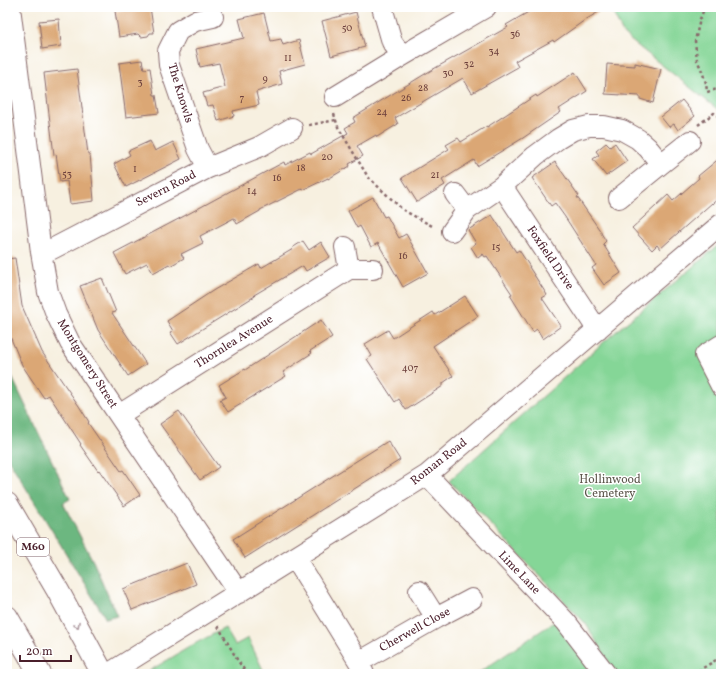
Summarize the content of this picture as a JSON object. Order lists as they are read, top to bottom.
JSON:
{
  "streets": {
    "highway": ["M60"],
    "street": [
      "The Knowls",
      "Severn Road",
      "Foxfield Drive",
      "Thornlea Avenue",
      "Montgomery Street",
      "Roman Road",
      "Lime Lane",
      "Cherwell Close"
    ]
  },
  "crossings": [
    ["The Knowls", "Severn Road"],
    ["Severn Road", "Montgomery Street"],
    ["Foxfield Drive", "Roman Road"],
    ["Thornlea Avenue", "Montgomery Street"],
    ["Montgomery Street", "Roman Road"],
    ["Roman Road", "Lime Lane"],
    ["Roman Road", "Cherwell Close"]
  ],
  "parks": ["Hollinwood Cemetery"],
  "house_numbers": [
    "50",
    "36",
    "34",
    "11",
    "32",
    "30",
    "9",
    "3",
    "28",
    "7",
    "26",
    "24",
    "20",
    "18",
    "1",
    "53",
    "21",
    "16",
    "14",
    "15",
    "16",
    "407"
  ],
  "scale_bar": "20 m"
}
